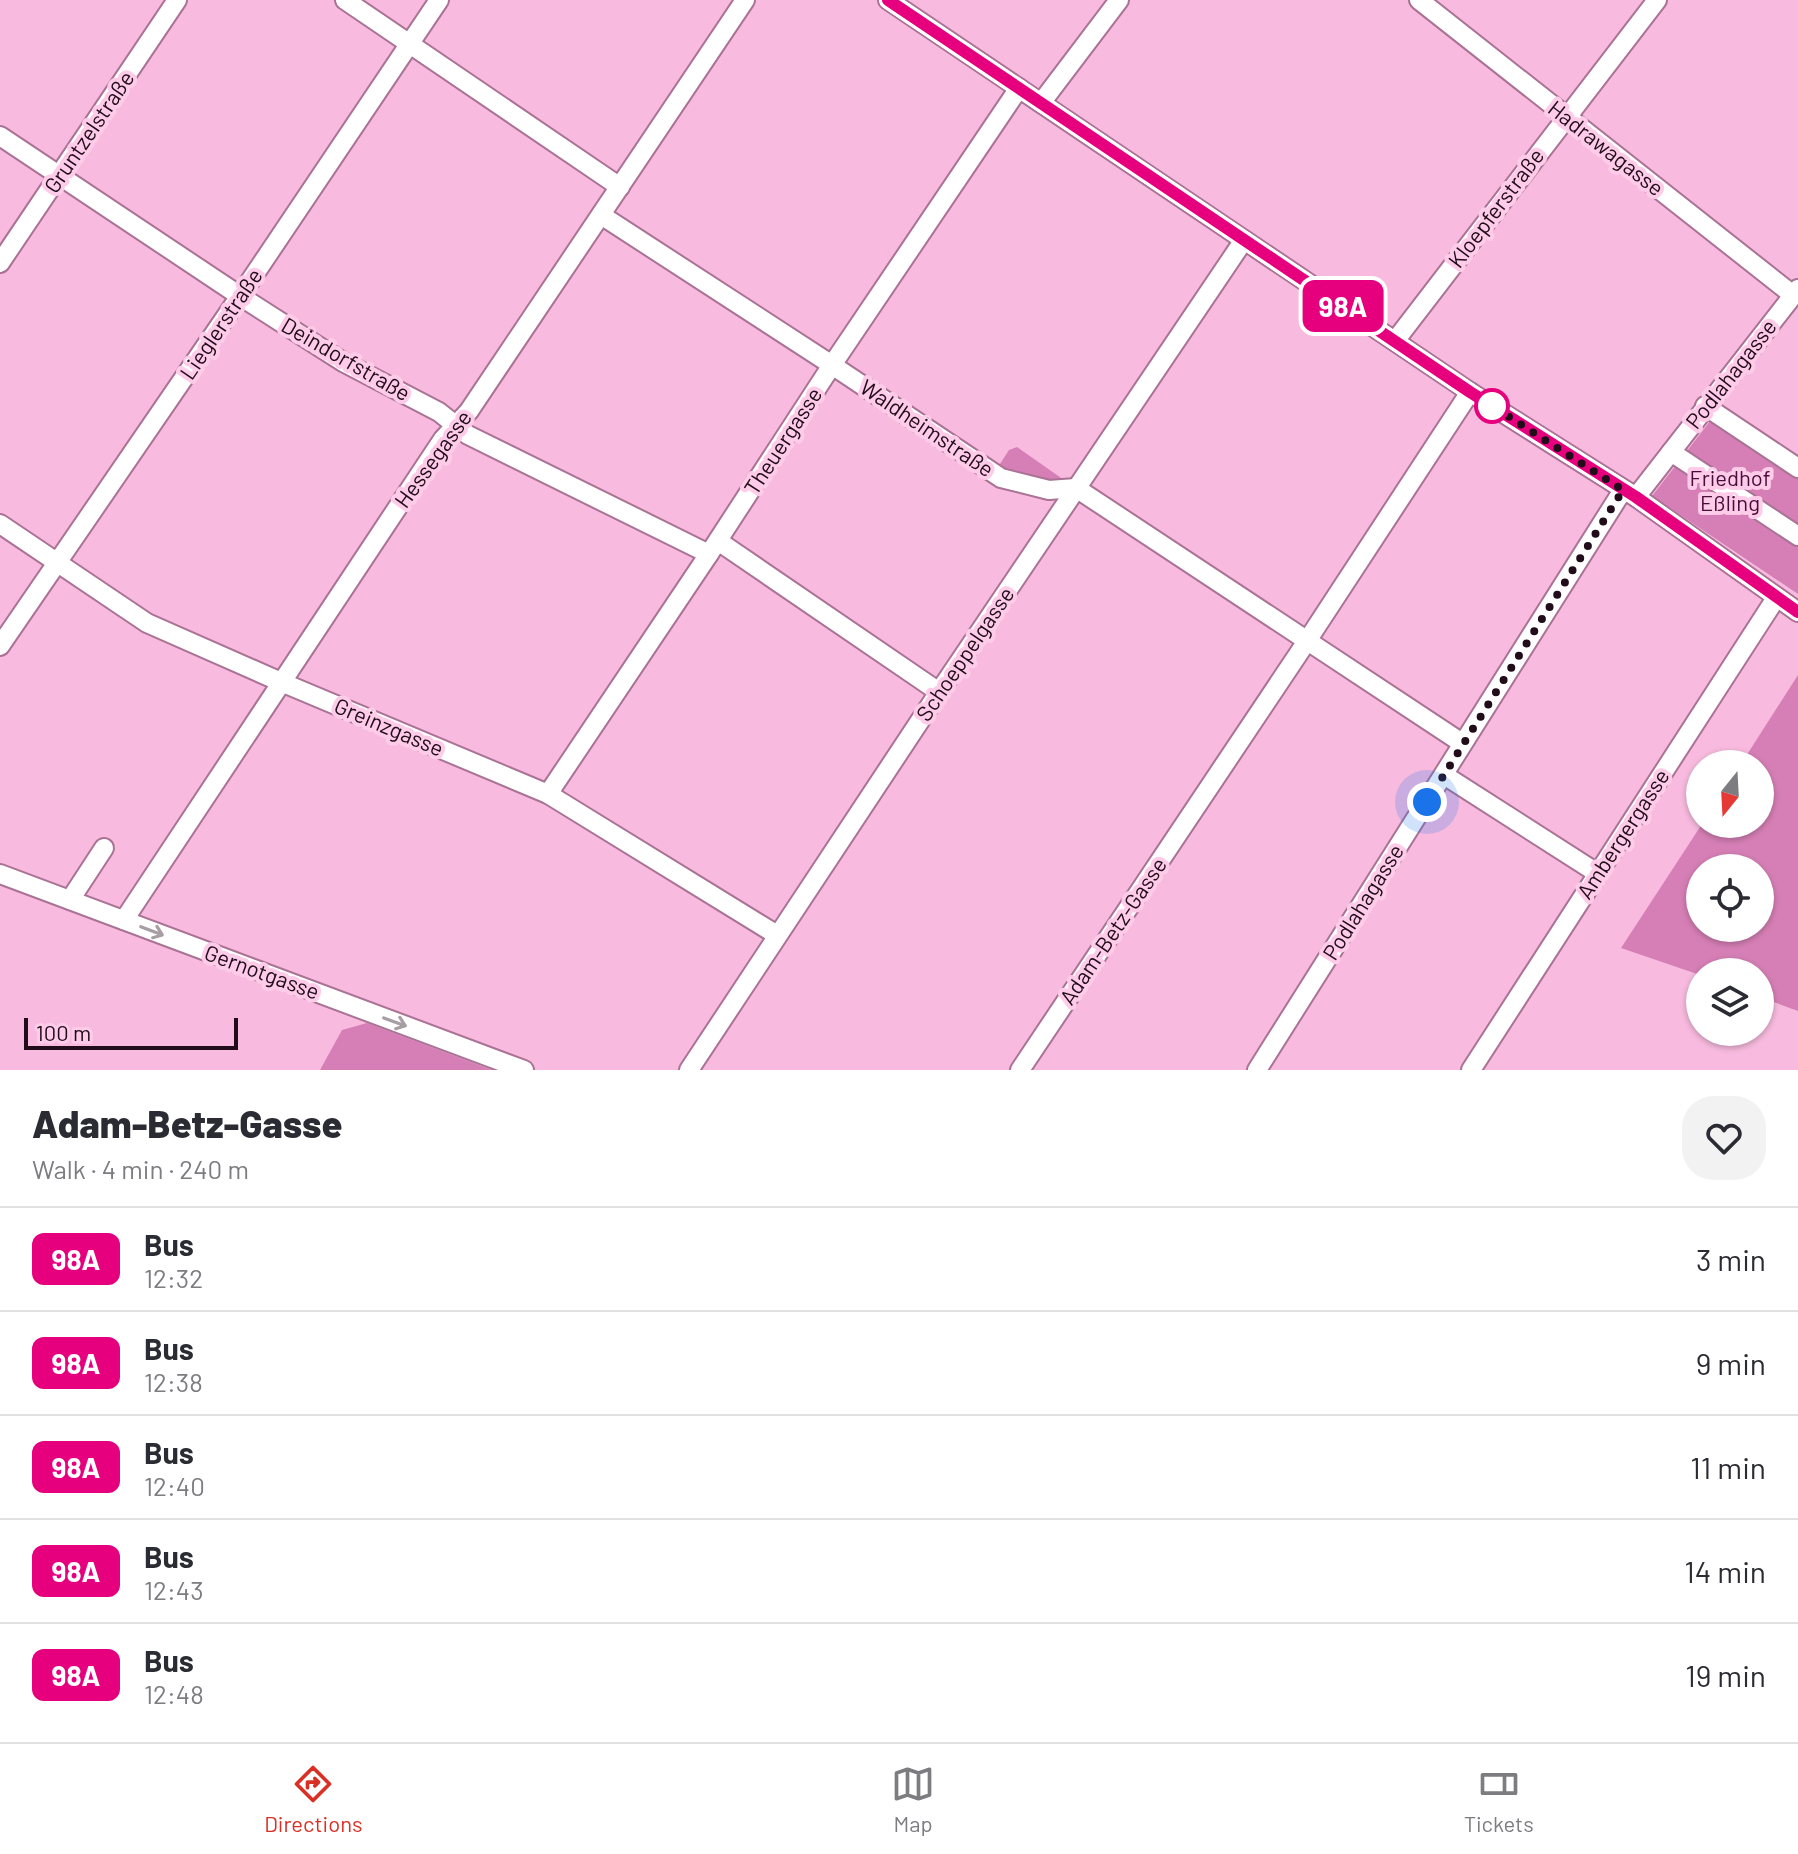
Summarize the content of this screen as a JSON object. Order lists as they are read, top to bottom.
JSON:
{
  "streets": {
    "street": [
      "Gruntzelstraße",
      "Hadrawagasse",
      "Kloepferstraße",
      "Lieglerstraße",
      "Deindorfstraße",
      "Podlahagasse",
      "Waldheimstraße",
      "Theuergasse",
      "Hessegasse",
      "Schoeppelgasse",
      "Greinzgasse",
      "Ambergergasse",
      "Adam-Betz-Gasse",
      "Gernotgasse"
    ]
  },
  "crossings": [
    ["Gruntzelstraße", "Deindorfstraße"],
    ["Hadrawagasse", "Kloepferstraße"],
    ["Hadrawagasse", "Podlahagasse"],
    ["Lieglerstraße", "Deindorfstraße"],
    ["Lieglerstraße", "Greinzgasse"],
    ["Deindorfstraße", "Theuergasse"],
    ["Deindorfstraße", "Hessegasse"],
    ["Deindorfstraße", "Schoeppelgasse"],
    ["Waldheimstraße", "Theuergasse"],
    ["Waldheimstraße", "Hessegasse"],
    ["Waldheimstraße", "Schoeppelgasse"],
    ["Theuergasse", "Greinzgasse"],
    ["Hessegasse", "Greinzgasse"],
    ["Hessegasse", "Gernotgasse"],
    ["Schoeppelgasse", "Greinzgasse"]
  ],
  "one_way": ["Gernotgasse"],
  "parks": ["Friedhof Eßling"],
  "lines": ["bus line 98A"],
  "scale_bar": "100 m",
  "north": "bottom",
  "page": {
    "on_map": "98A",
    "scale": "100 m",
    "heading": ["Adam-Betz-Gasse", "Walk · 4 min · 240 m"],
    "list": [
      {
        "mark": "98A",
        "name": "Bus",
        "note": "12:32",
        "value": "3 min"
      },
      {
        "mark": "98A",
        "name": "Bus",
        "note": "12:38",
        "value": "9 min"
      },
      {
        "mark": "98A",
        "name": "Bus",
        "note": "12:40",
        "value": "11 min"
      },
      {
        "mark": "98A",
        "name": "Bus",
        "note": "12:43",
        "value": "14 min"
      },
      {
        "mark": "98A",
        "name": "Bus",
        "note": "12:48",
        "value": "19 min"
      }
    ],
    "tabs": ["Directions", "Map", "Tickets"]
  }
}
